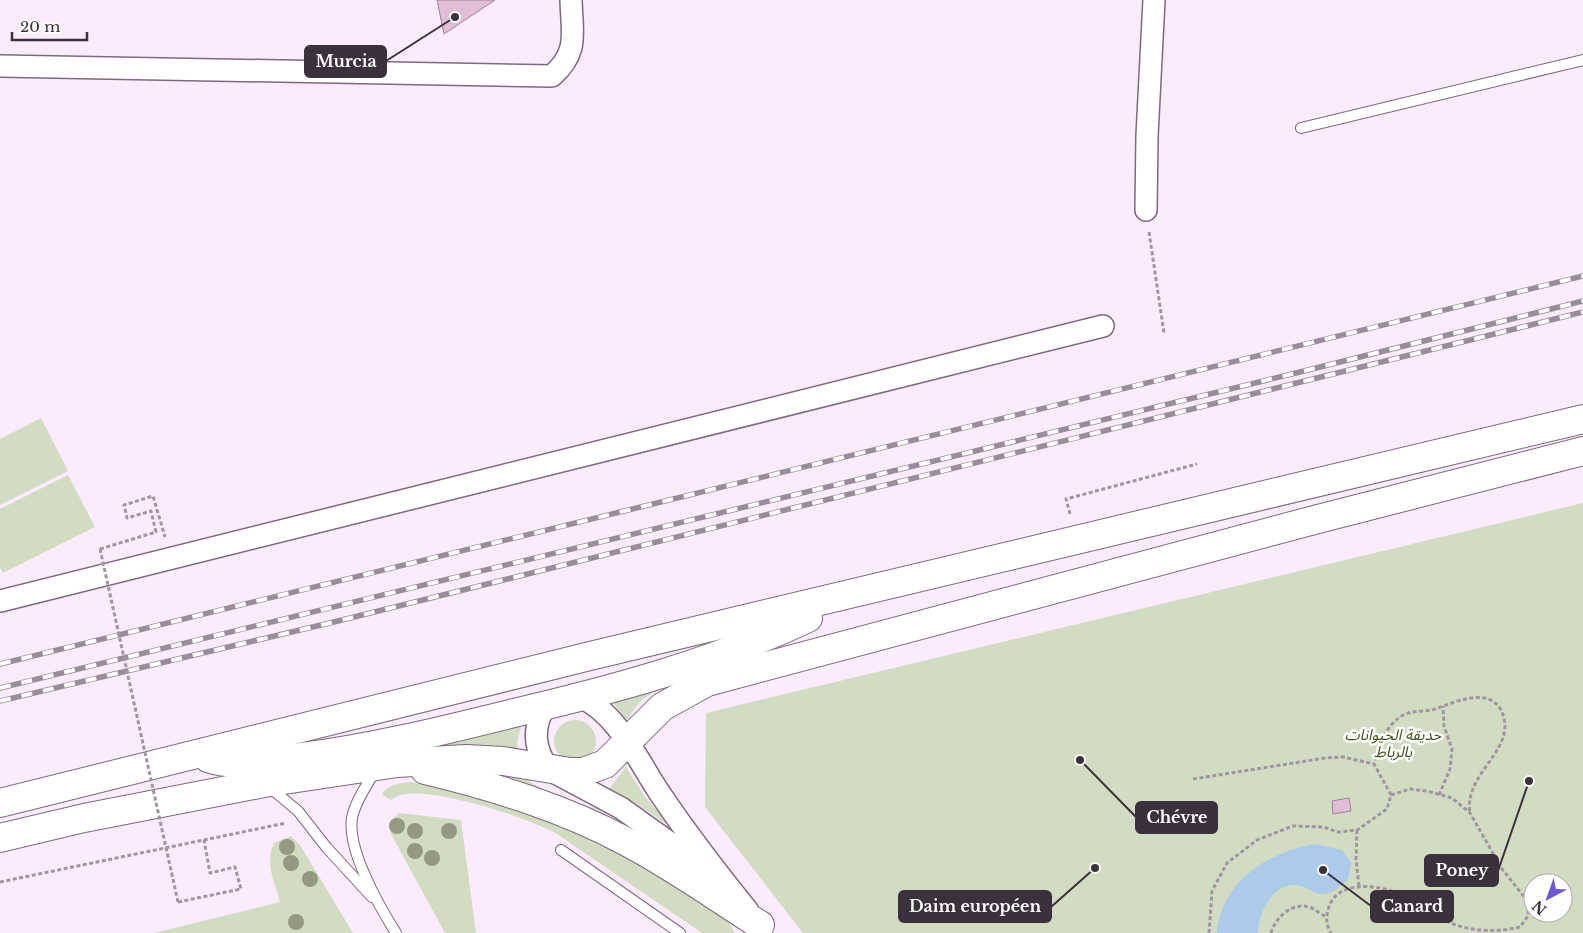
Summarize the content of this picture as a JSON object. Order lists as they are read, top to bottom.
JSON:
{
  "parks": ["حديقة الحيوانات بالرباط"],
  "places": [
    "Murcia",
    "Chévre",
    "Poney",
    "Daim européen",
    "Canard"
  ],
  "scale_bar": "20 m",
  "north": "bottom left"
}
